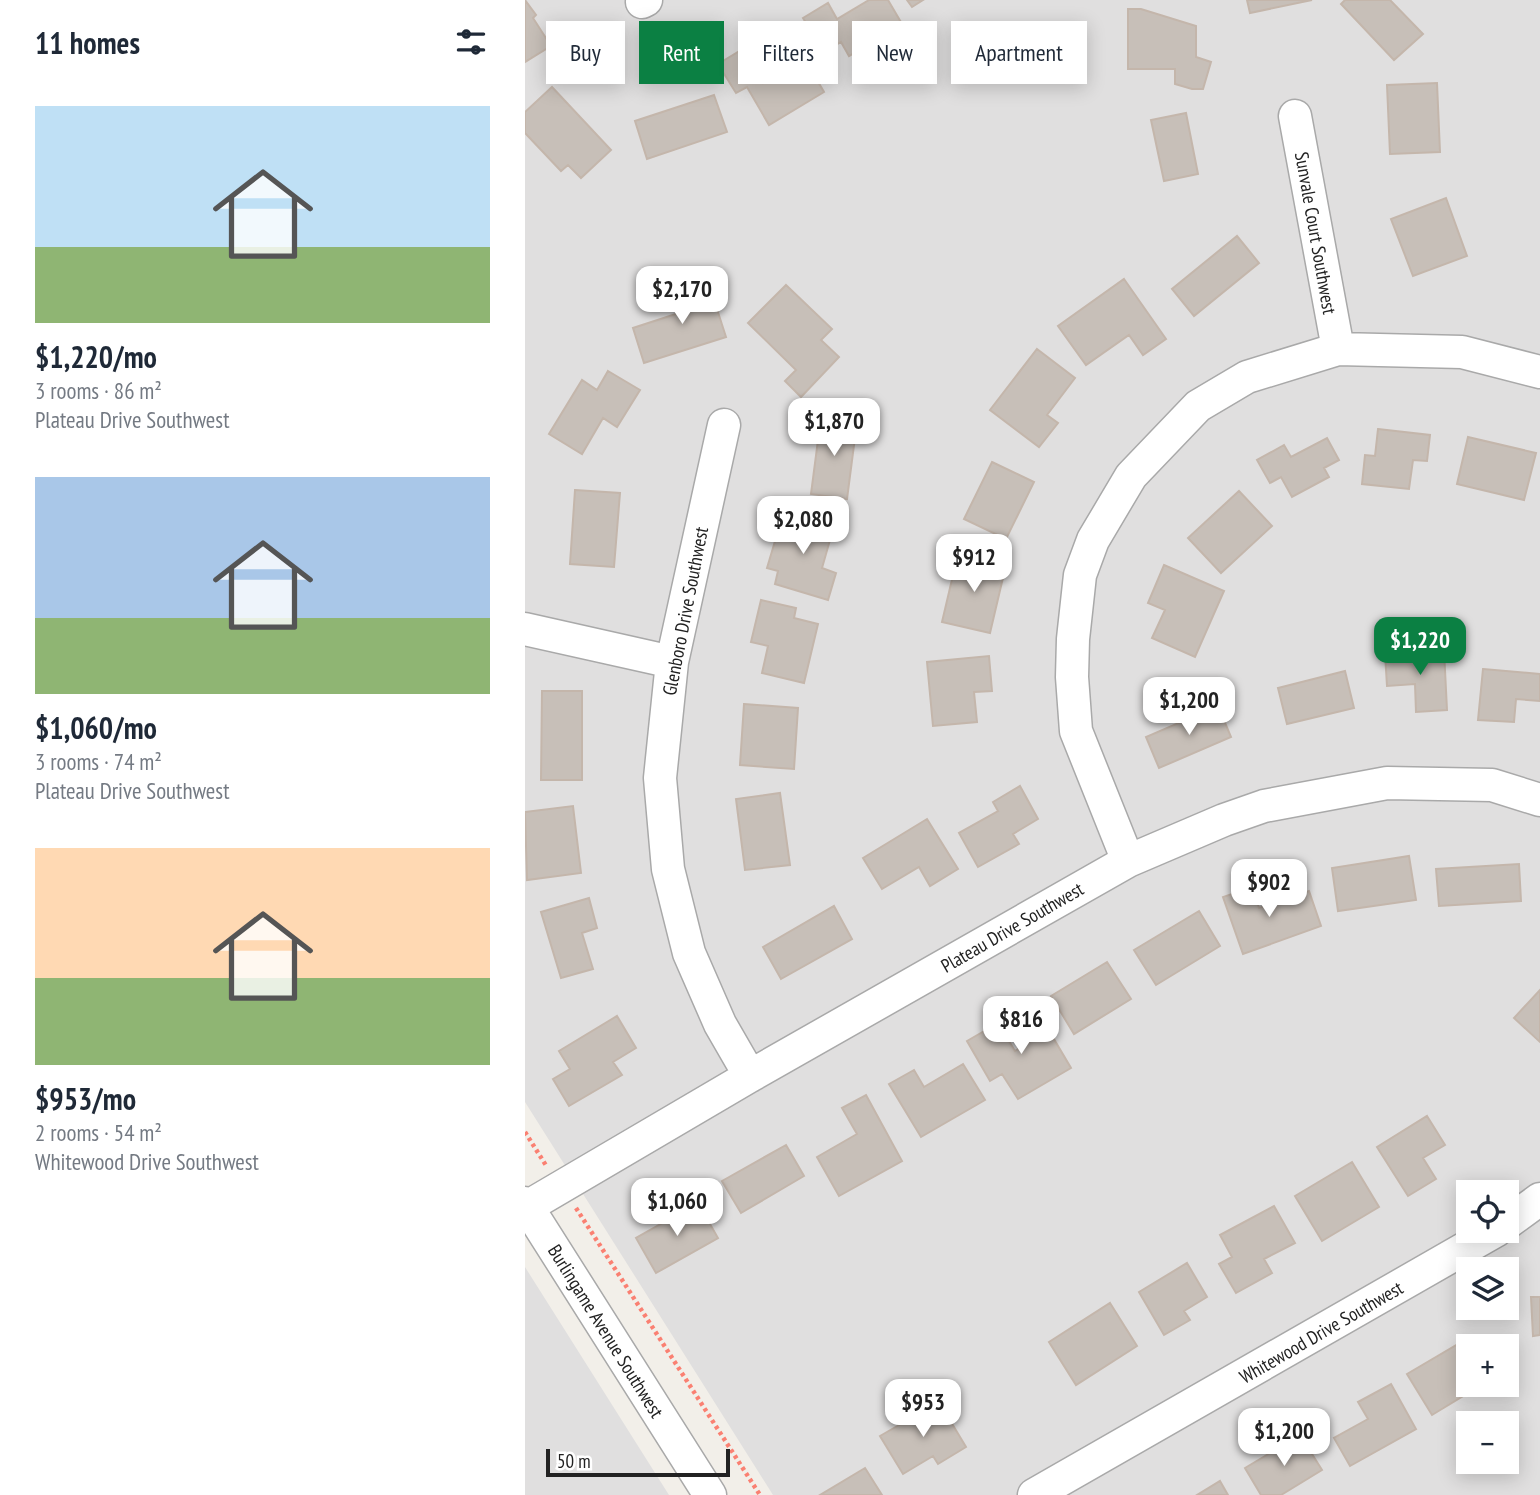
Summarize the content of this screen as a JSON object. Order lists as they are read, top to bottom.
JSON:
{
  "streets": {
    "street": [
      "Sunvale Court Southwest",
      "Glenboro Drive Southwest",
      "Plateau Drive Southwest",
      "Burlingame Avenue Southwest",
      "Whitewood Drive Southwest"
    ]
  },
  "crossings": [
    ["Glenboro Drive Southwest", "Plateau Drive Southwest"],
    ["Plateau Drive Southwest", "Burlingame Avenue Southwest"]
  ],
  "scale_bar": "50 m",
  "page": {
    "heading": "11 homes",
    "chip": [
      "Buy",
      "Rent",
      "Filters",
      "New",
      "Apartment"
    ],
    "list": [
      {
        "name": "$1,220/mo",
        "note": "3 rooms · 86 m² · Plateau Drive Southwest"
      },
      {
        "name": "$1,060/mo",
        "note": "3 rooms · 74 m² · Plateau Drive Southwest"
      },
      {
        "name": "$953/mo",
        "note": "2 rooms · 54 m² · Whitewood Drive Southwest"
      }
    ],
    "price": [
      "$2,170",
      "$1,870",
      "$2,080",
      "$912",
      "$1,220",
      "$1,200",
      "$902",
      "$816",
      "$1,060",
      "$953",
      "$1,200"
    ],
    "map_buttons": ["+", "−"],
    "scale": "50 m"
  }
}
